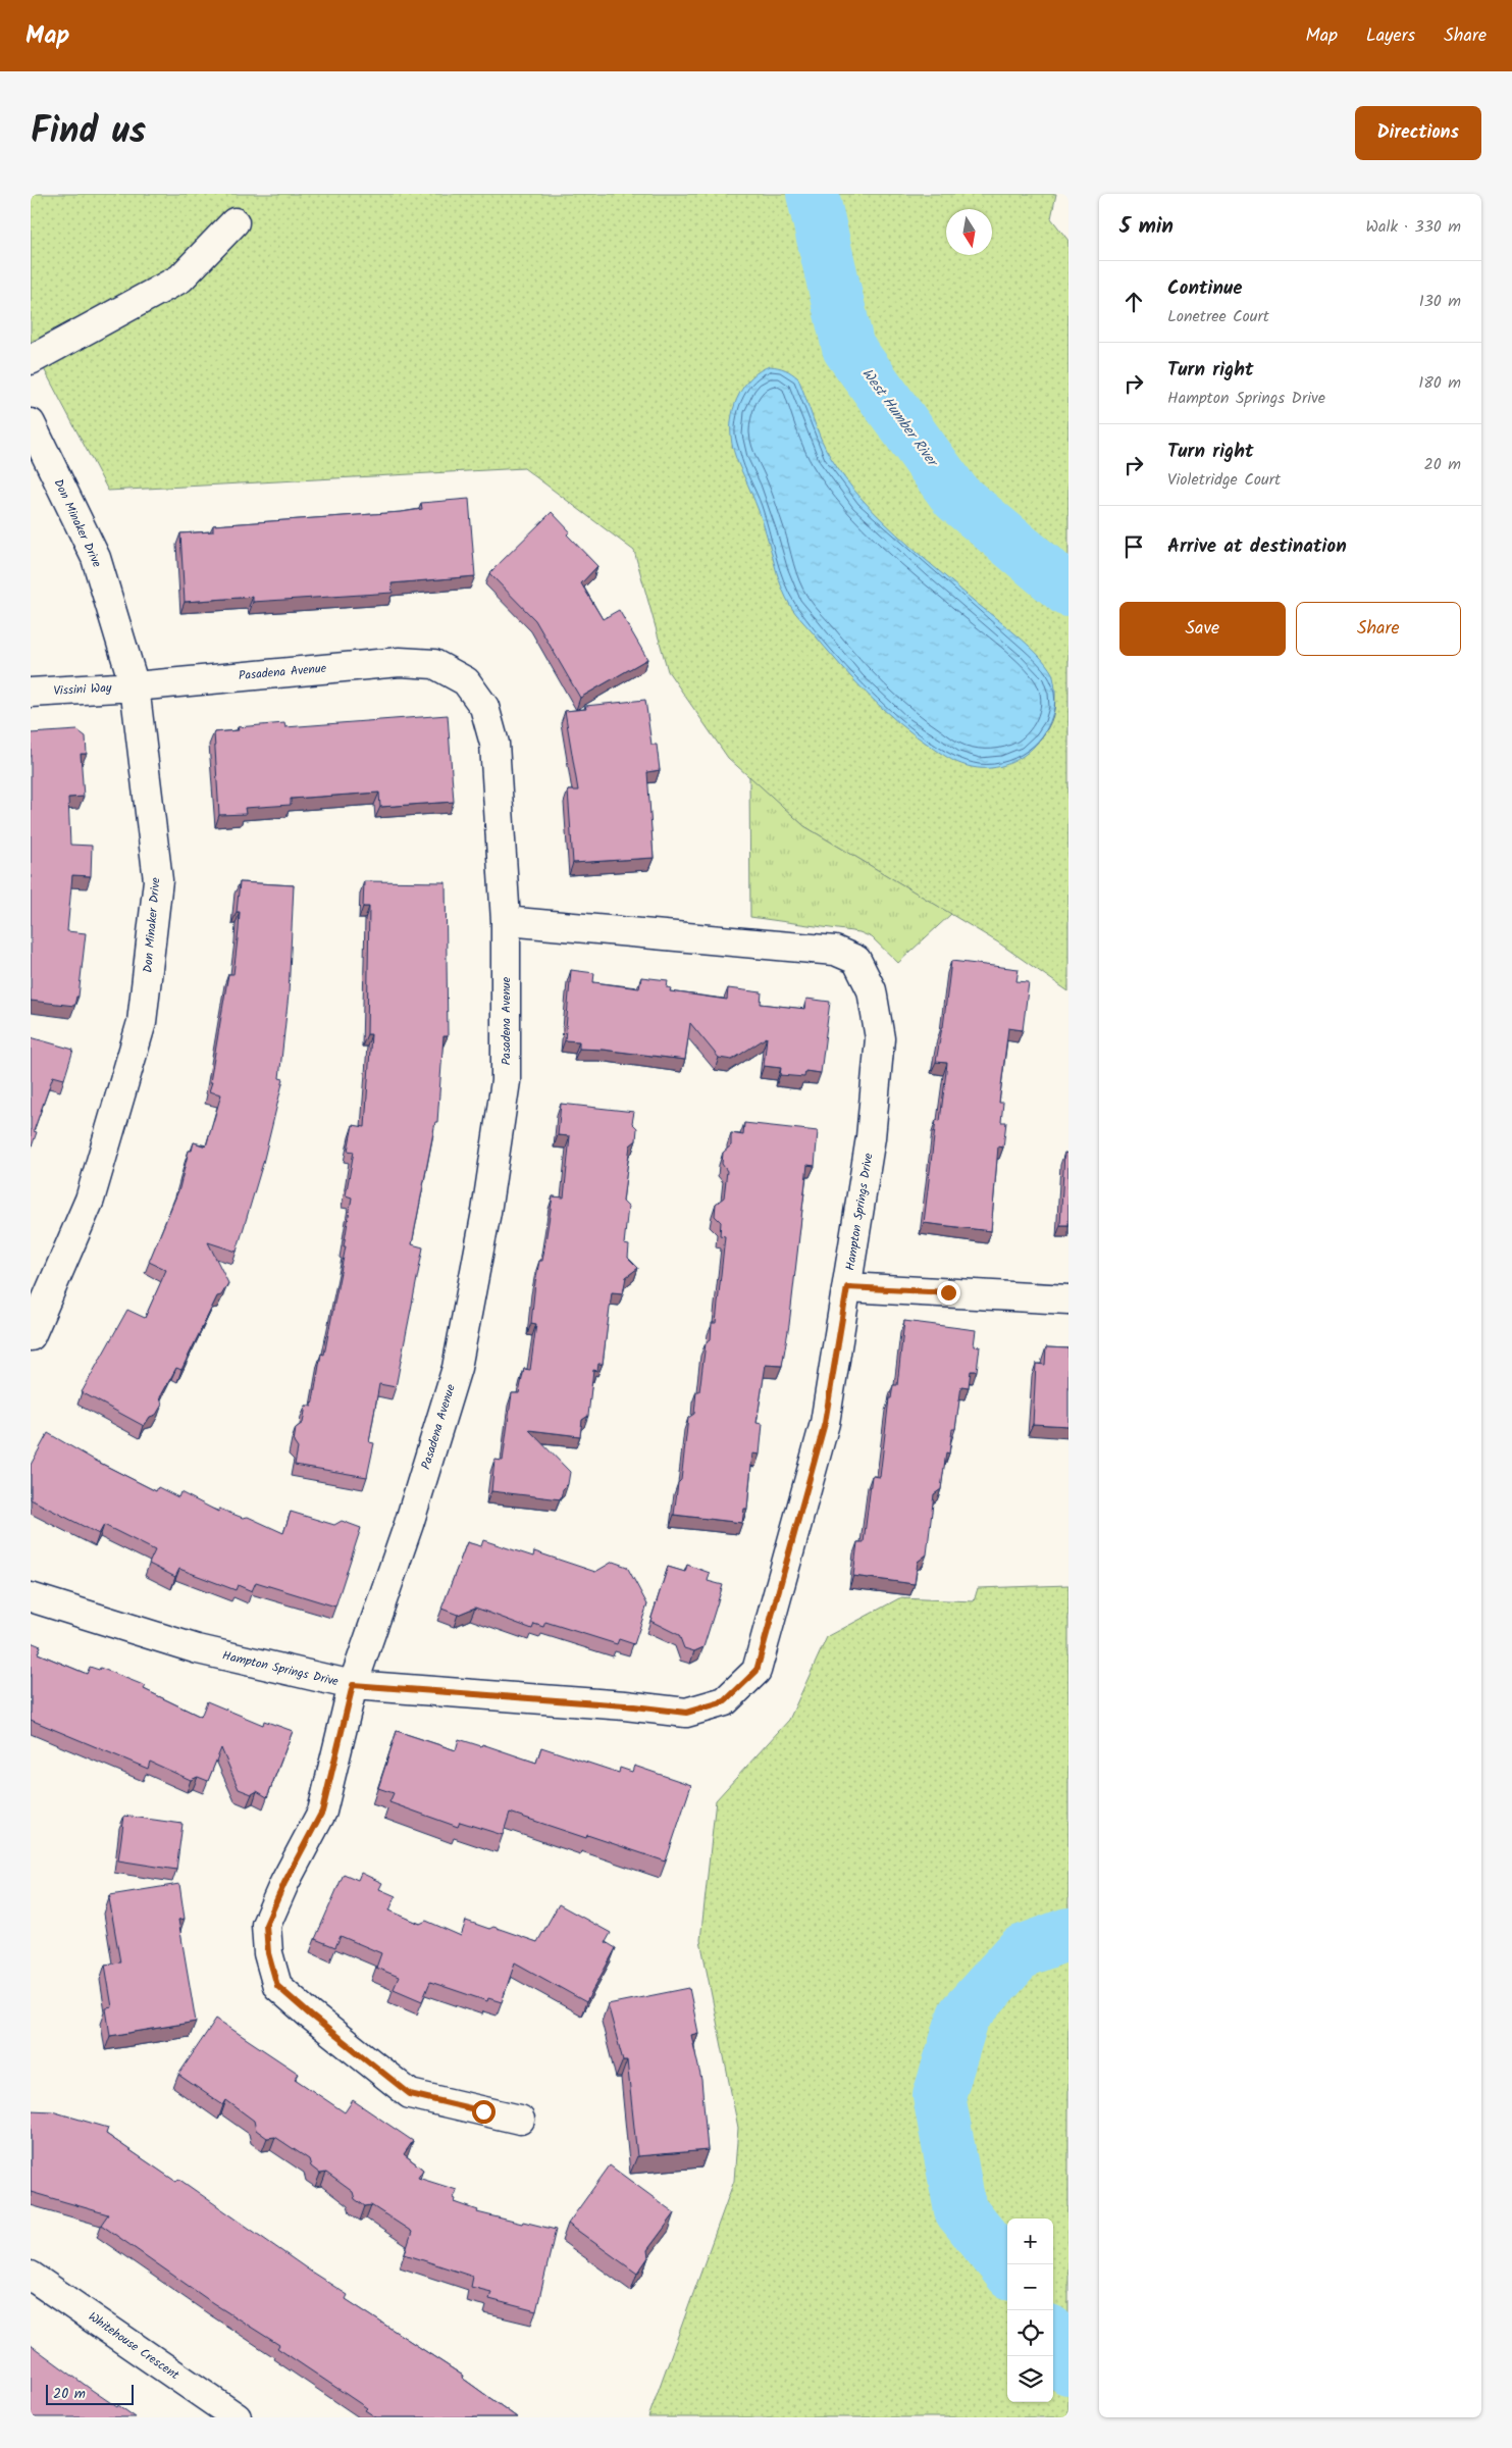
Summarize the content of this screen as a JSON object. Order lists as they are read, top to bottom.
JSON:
{
  "streets": {
    "street": [
      "Don Minaker Drive",
      "Pasadena Avenue",
      "Vissini Way",
      "Hampton Springs Drive",
      "Whitehouse Crescent"
    ]
  },
  "crossings": [
    ["Don Minaker Drive", "Pasadena Avenue"],
    ["Don Minaker Drive", "Vissini Way"],
    ["Pasadena Avenue", "Vissini Way"],
    ["Pasadena Avenue", "Hampton Springs Drive"]
  ],
  "water": ["West Humber River"],
  "scale_bar": "20 m",
  "north": "bottom",
  "page": {
    "header": "Map",
    "nav": ["Map", "Layers", "Share"],
    "title": "Find us",
    "buttons": [
      "Directions",
      ["Save", "Share"]
    ],
    "heading": ["5 min", "Walk · 330 m"],
    "list": [
      ["Continue", "Lonetree Court", "130 m"],
      ["Turn right", "Hampton Springs Drive", "180 m"],
      ["Turn right", "Violetridge Court", "20 m"],
      "Arrive at destination"
    ],
    "map_buttons": ["+", "−"],
    "scale": "20 m"
  }
}
